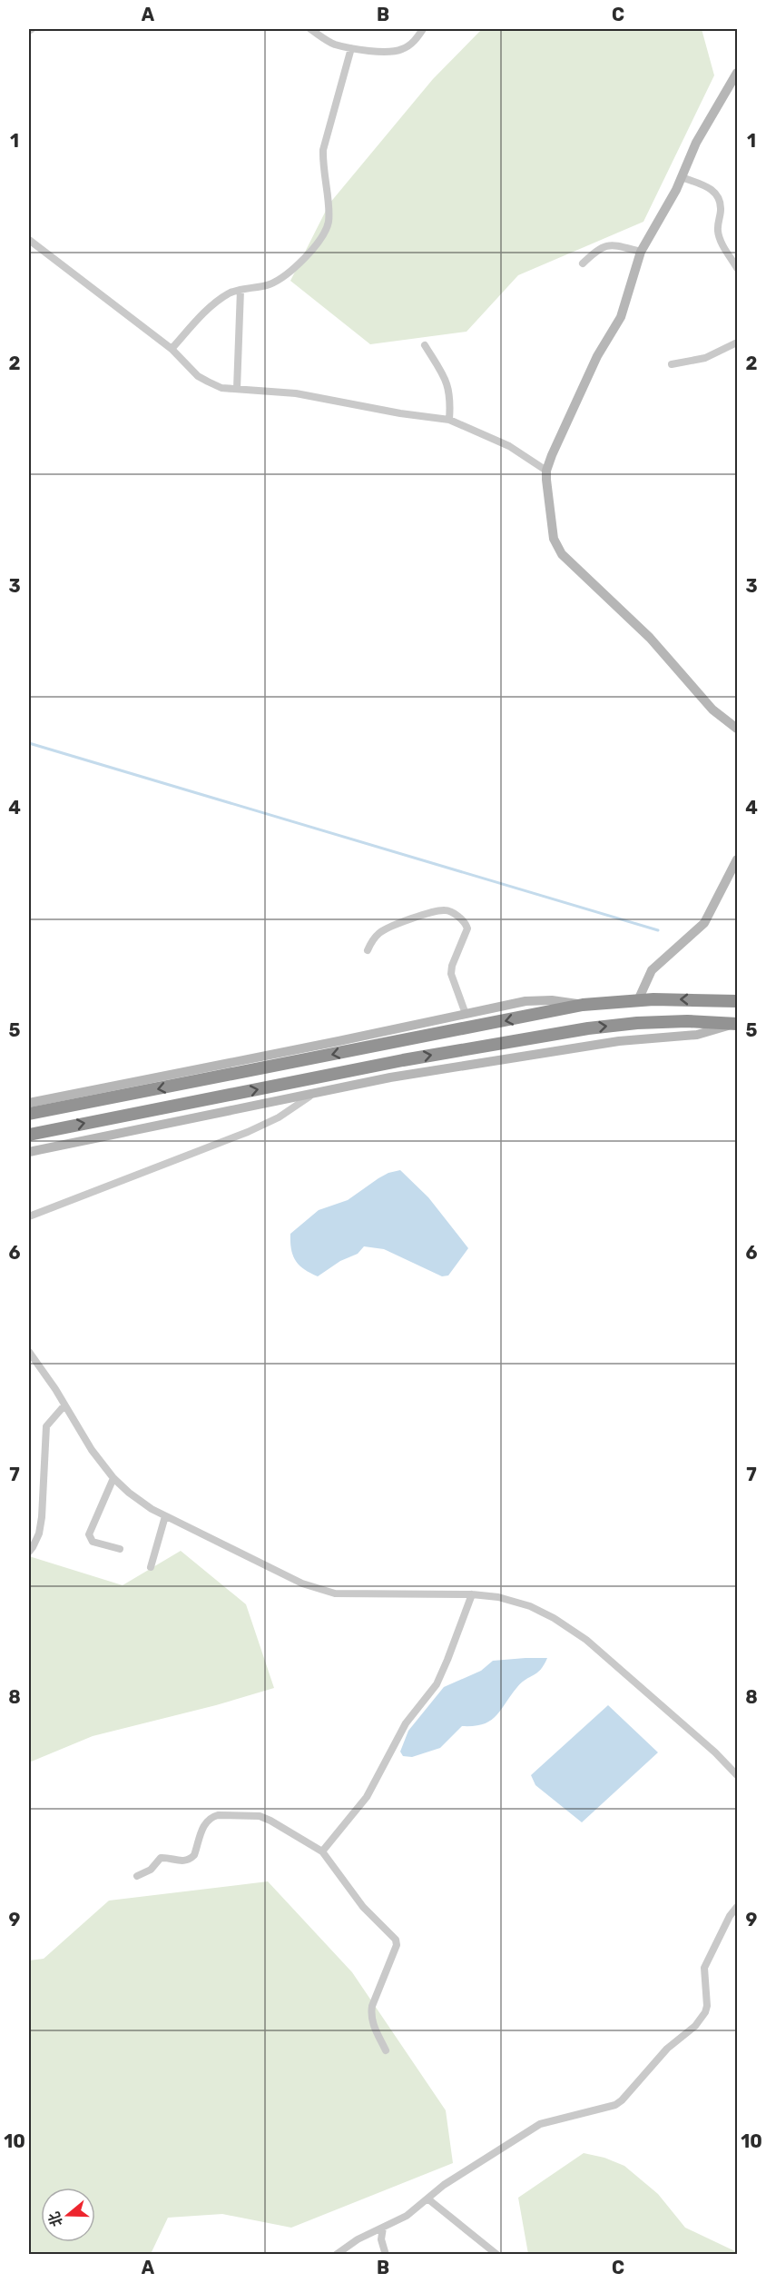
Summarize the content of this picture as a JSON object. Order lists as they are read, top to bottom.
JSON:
{
  "north": "left",
  "grid": {
    "columns": ["A", "B", "C"],
    "rows": [
      "1",
      "2",
      "3",
      "4",
      "5",
      "6",
      "7",
      "8",
      "9",
      "10"
    ]
  }
}
